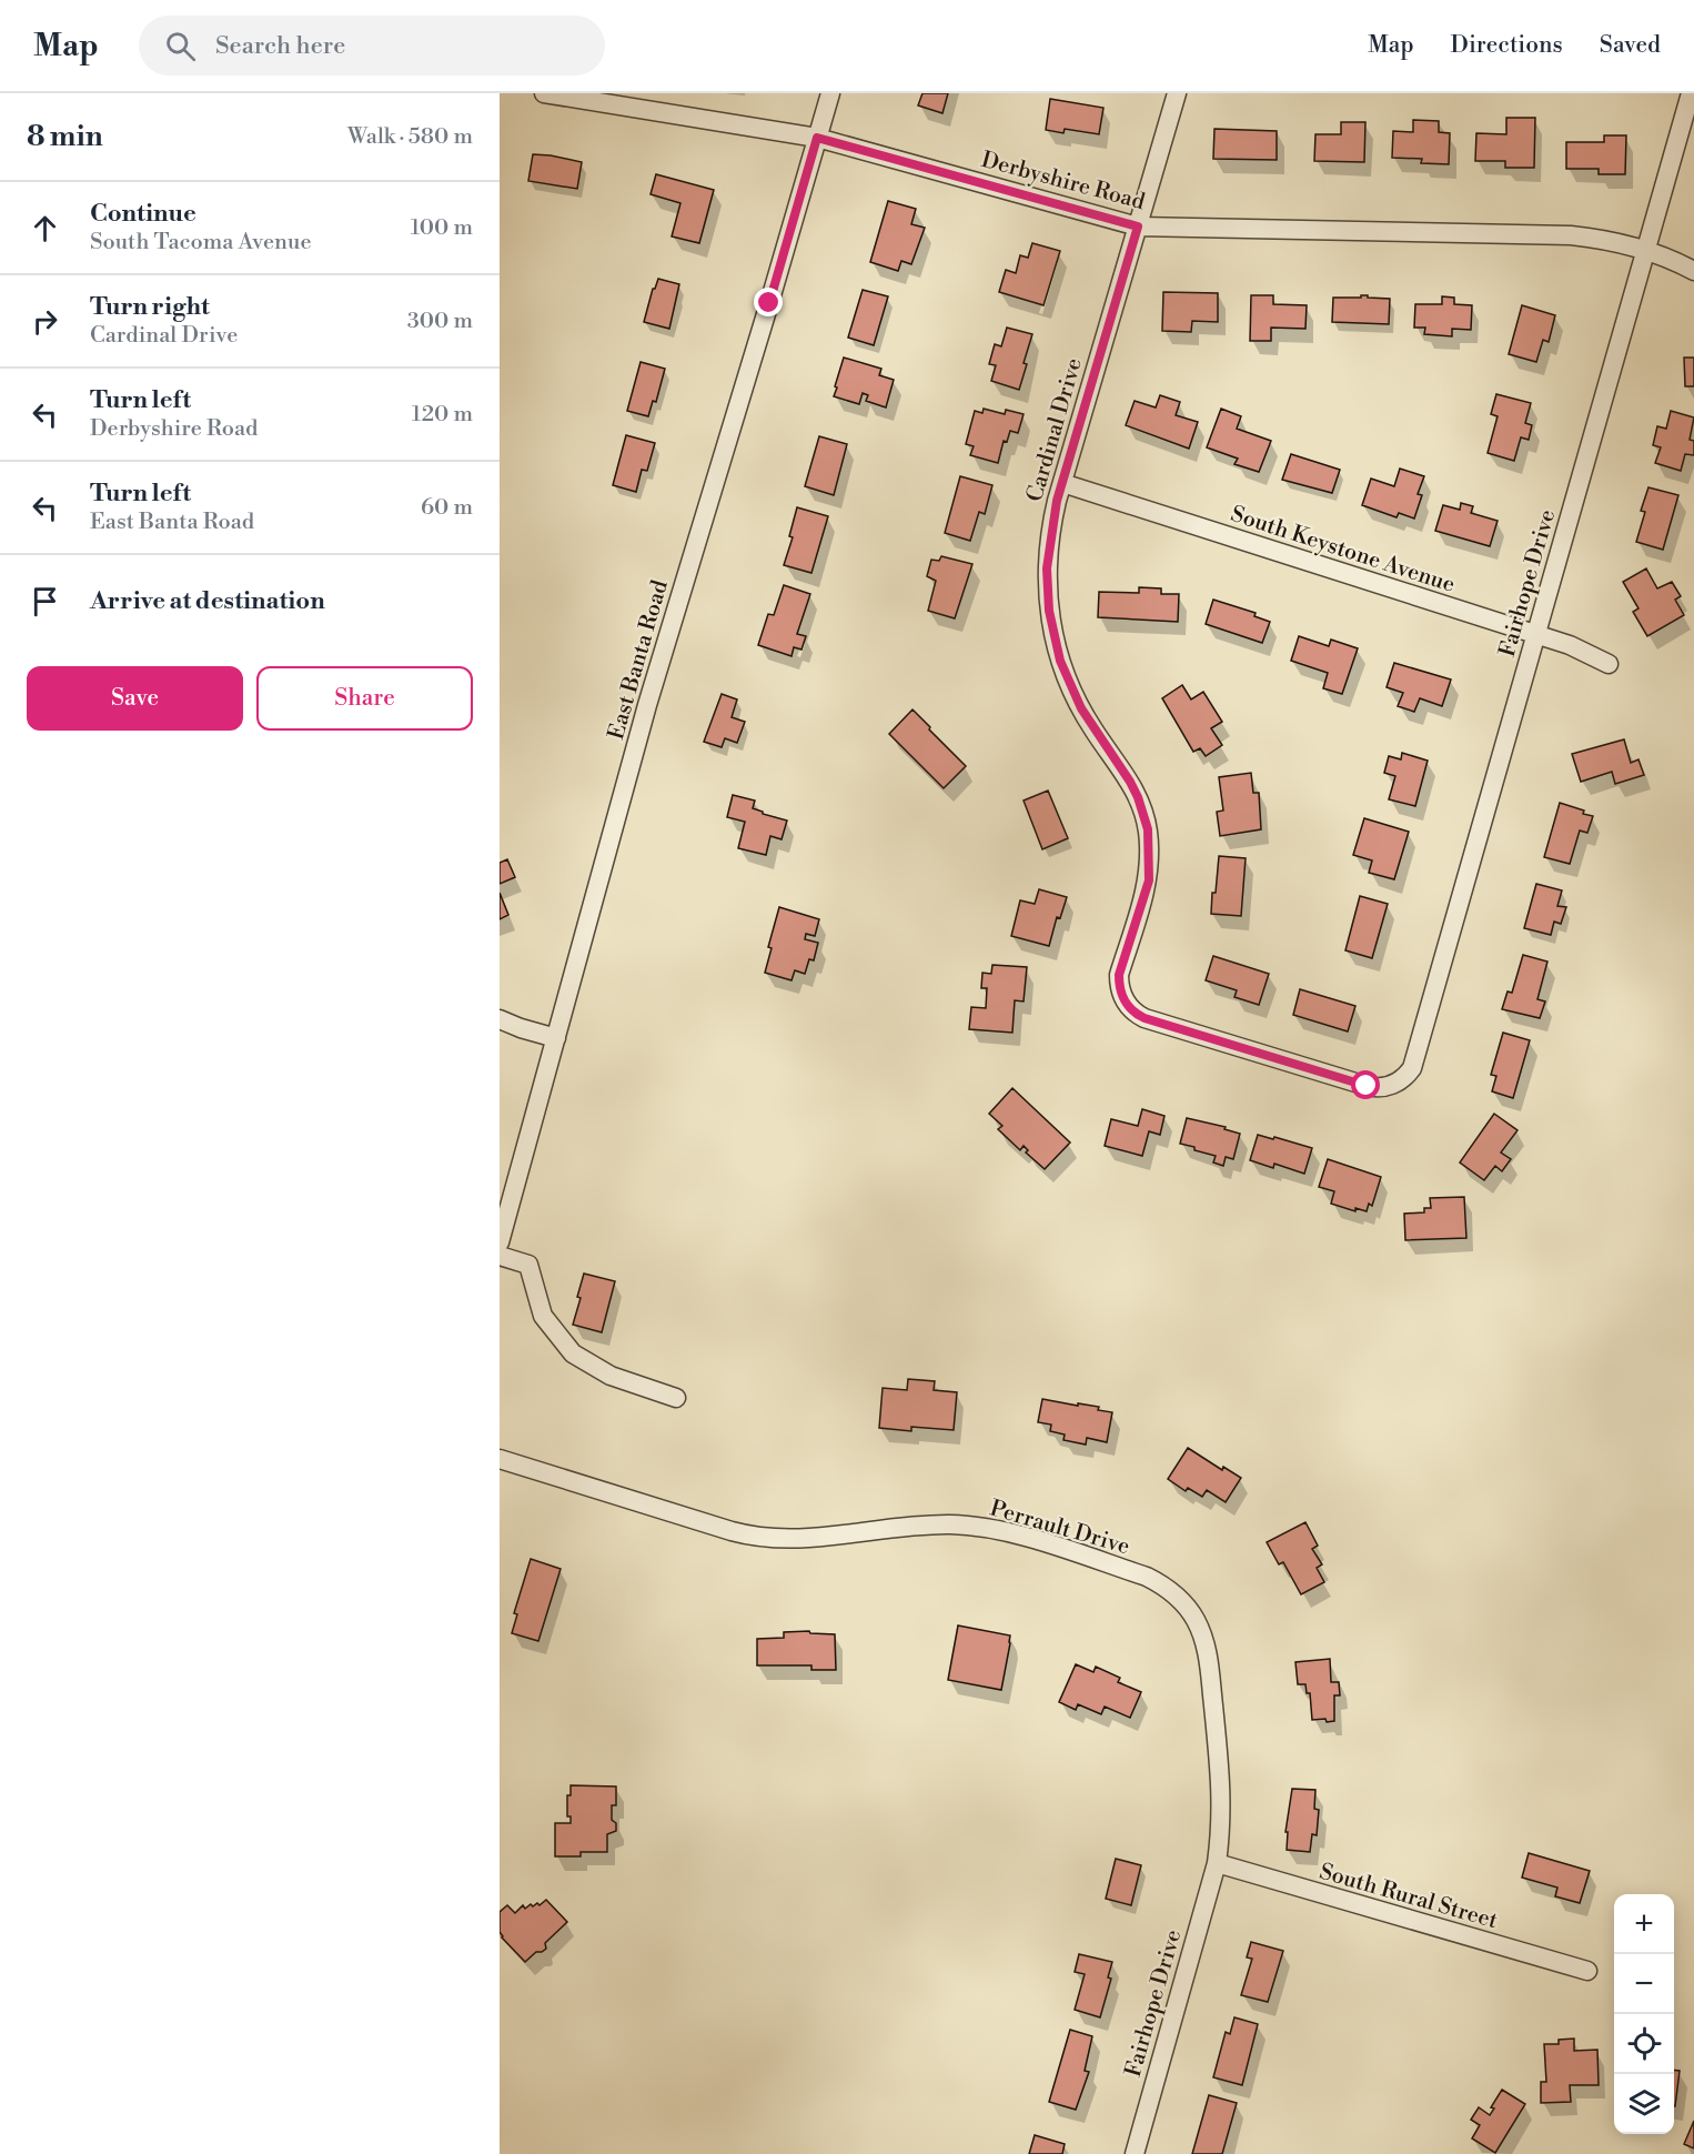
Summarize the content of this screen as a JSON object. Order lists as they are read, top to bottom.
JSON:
{
  "streets": {
    "street": [
      "Derbyshire Road",
      "Cardinal Drive",
      "South Keystone Avenue",
      "Fairhope Drive",
      "East Banta Road",
      "Perrault Drive",
      "South Rural Street"
    ]
  },
  "crossings": [
    ["Derbyshire Road", "Cardinal Drive"],
    ["Derbyshire Road", "Fairhope Drive"],
    ["Derbyshire Road", "East Banta Road"],
    ["Cardinal Drive", "South Keystone Avenue"],
    ["Cardinal Drive", "Fairhope Drive"],
    ["South Keystone Avenue", "Fairhope Drive"],
    ["Fairhope Drive", "Perrault Drive"],
    ["Fairhope Drive", "South Rural Street"],
    ["Perrault Drive", "South Rural Street"]
  ],
  "page": {
    "header": "Map",
    "search": "Search here",
    "nav": ["Map", "Directions", "Saved"],
    "heading": ["8 min", "Walk · 580 m"],
    "list": [
      ["Continue", "South Tacoma Avenue", "100 m"],
      ["Turn right", "Cardinal Drive", "300 m"],
      ["Turn left", "Derbyshire Road", "120 m"],
      ["Turn left", "East Banta Road", "60 m"],
      "Arrive at destination"
    ],
    "buttons": ["Save", "Share"],
    "map_buttons": ["+", "−"]
  }
}
